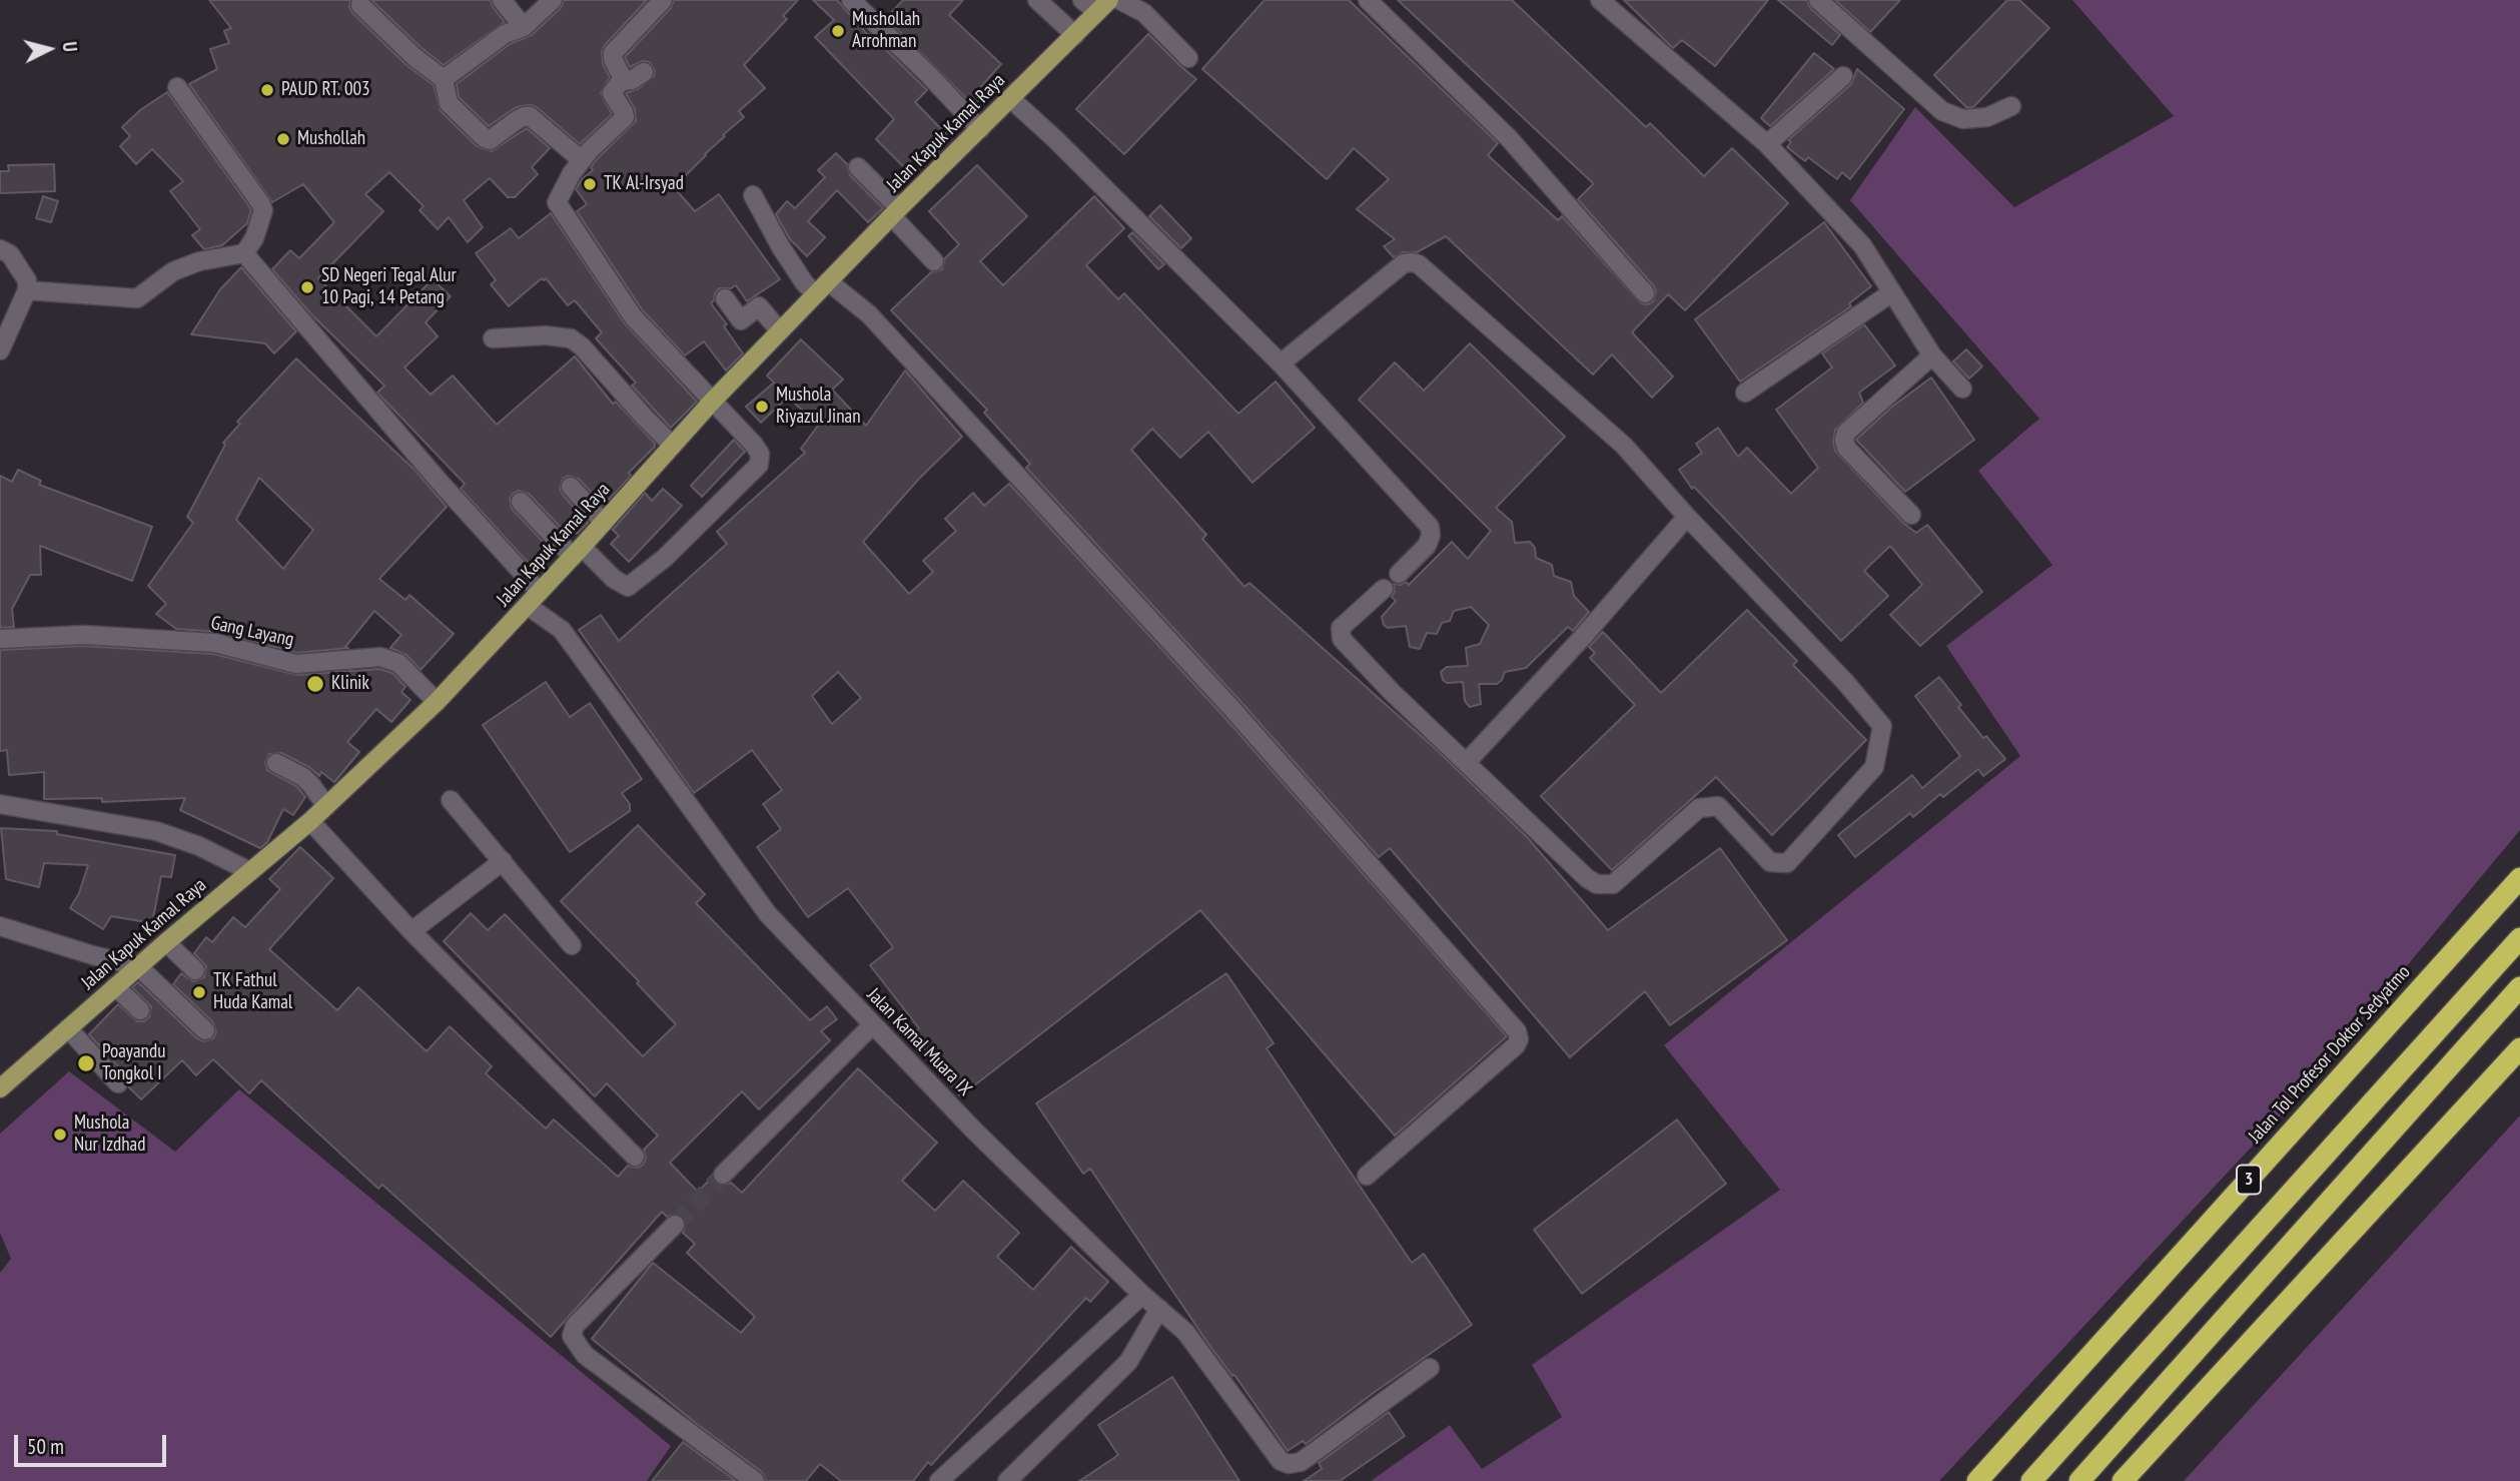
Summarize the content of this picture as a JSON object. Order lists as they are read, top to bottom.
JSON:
{
  "streets": {
    "highway": ["Jalan Tol Profesor Doktor Sedyatmo", "3"],
    "main road": ["Jalan Kapuk Kamal Raya"],
    "street": ["Gang Layang", "Jalan Kamal Muara IX"]
  },
  "crossings": [
    ["Jalan Kapuk Kamal Raya", "Gang Layang"],
    ["Jalan Kapuk Kamal Raya", "Jalan Kamal Muara IX"]
  ],
  "places": [
    "Mushollah Arrohman",
    "PAUD RT. 003",
    "Mushollah",
    "TK Al-Irsyad",
    "SD Negeri Tegal Alur 10 Pagi, 14 Petang",
    "Mushola Riyazul Jinan",
    "Klinik",
    "TK Fathul Huda Kamal",
    "Poayandu Tongkol I",
    "Mushola Nur Izdhad"
  ],
  "scale_bar": "50 m",
  "north": "right"
}
